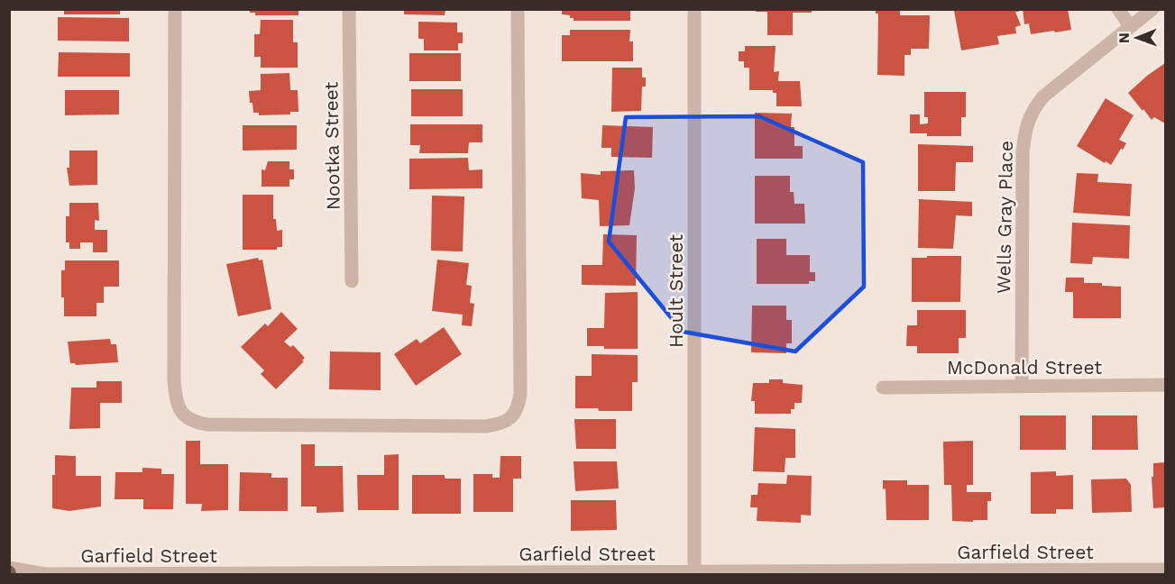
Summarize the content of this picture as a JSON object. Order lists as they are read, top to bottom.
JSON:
{
  "streets": {
    "street": [
      "Nootka Street",
      "Wells Gray Place",
      "Hoult Street",
      "McDonald Street",
      "Garfield Street"
    ]
  },
  "crossings": [
    ["Wells Gray Place", "McDonald Street"],
    ["Hoult Street", "Garfield Street"]
  ],
  "north": "left"
}
